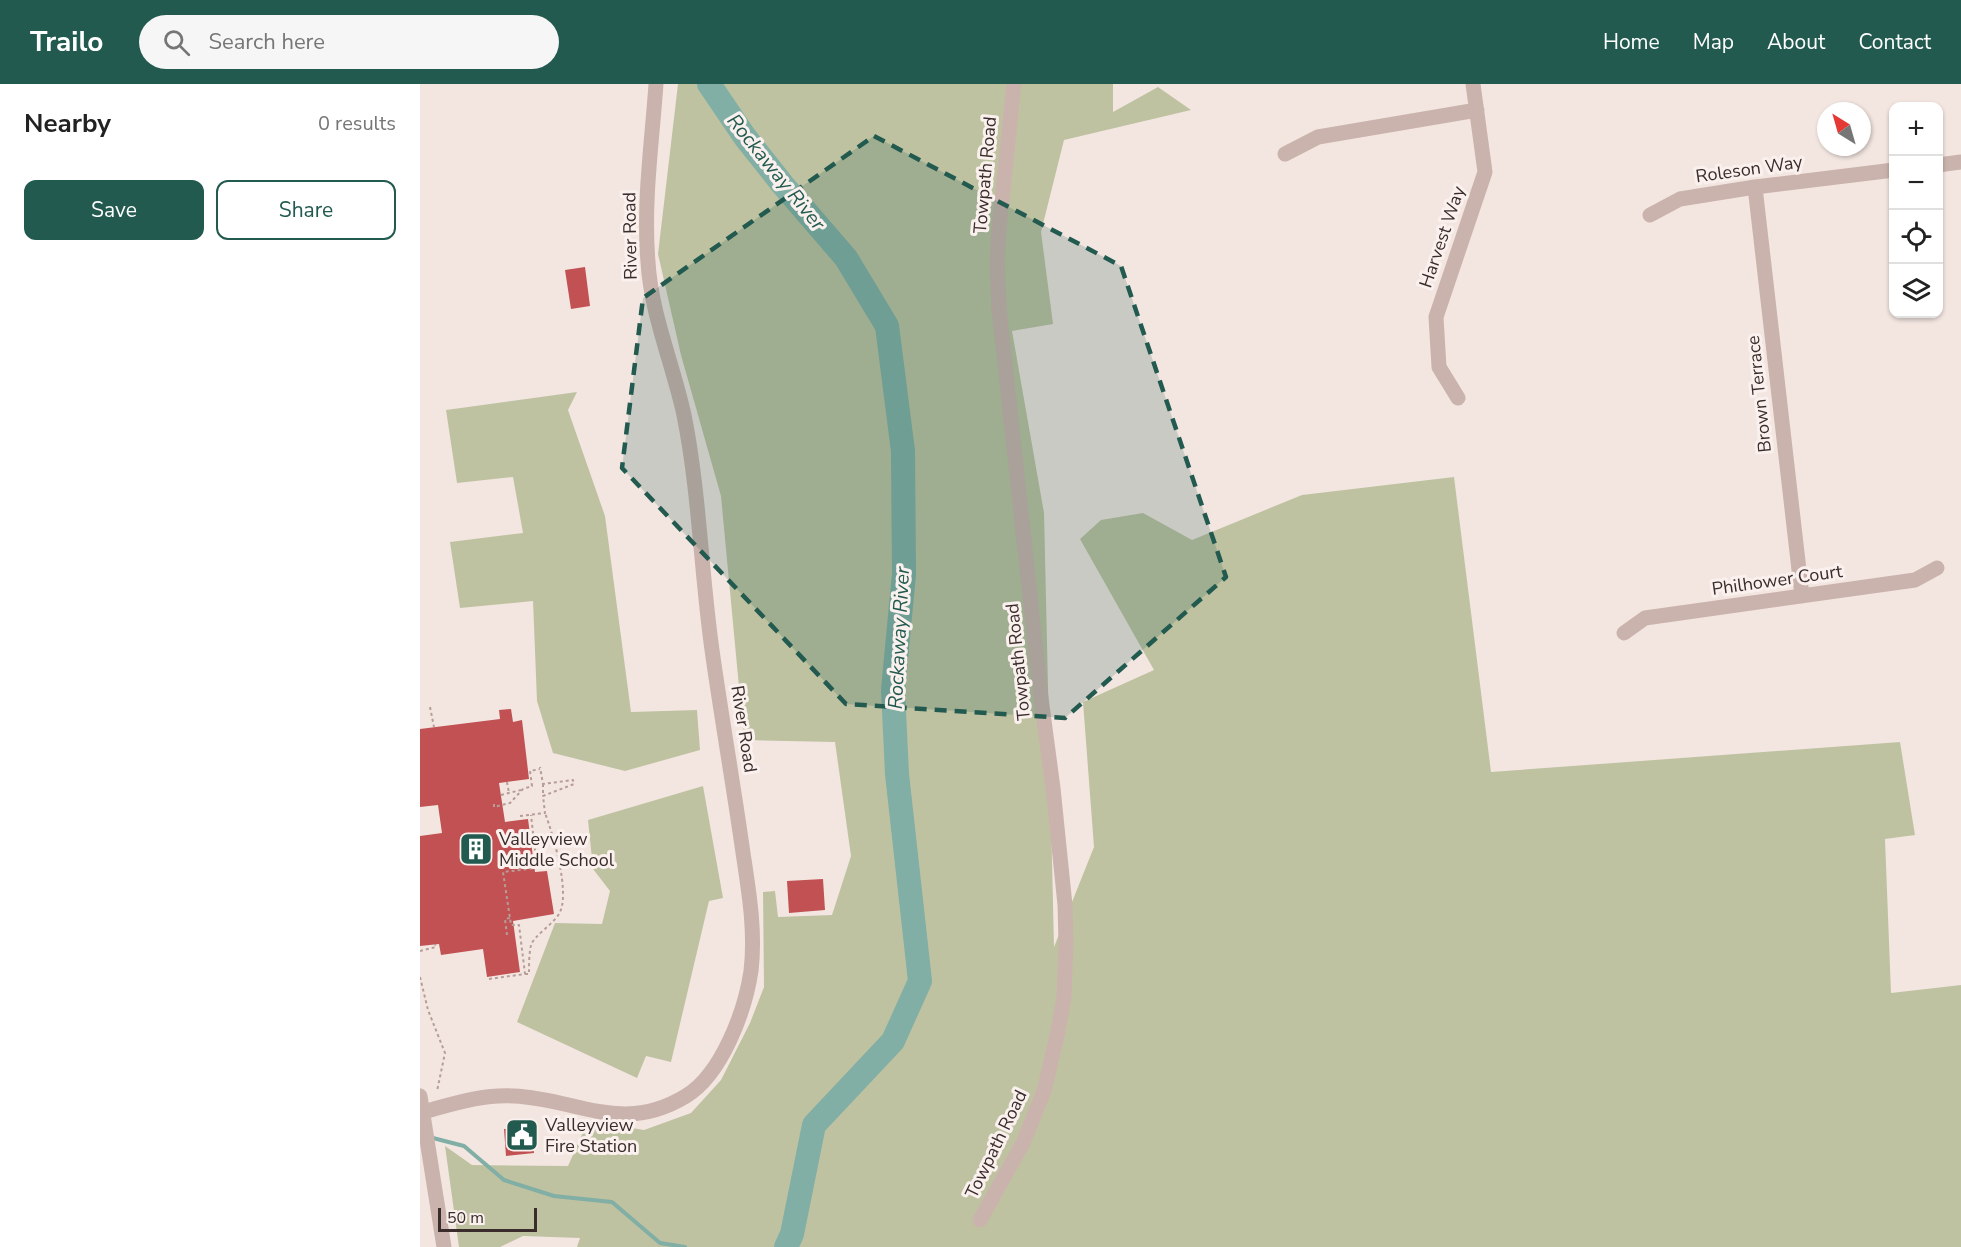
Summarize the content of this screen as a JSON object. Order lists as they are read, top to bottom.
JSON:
{
  "streets": {
    "street": [
      "Roleson Way",
      "Towpath Road",
      "River Road",
      "Harvest Way",
      "Brown Terrace",
      "Philhower Court"
    ]
  },
  "crossings": [
    ["Roleson Way", "Brown Terrace"],
    ["Brown Terrace", "Philhower Court"]
  ],
  "water": ["Rockaway River"],
  "places": {
    "building": ["Valleyview Middle School"],
    "public building": ["Valleyview Fire Station"]
  },
  "scale_bar": "50 m",
  "north": "top left",
  "page": {
    "header": "Trailo",
    "search": "Search here",
    "nav": [
      "Home",
      "Map",
      "About",
      "Contact"
    ],
    "heading": ["Nearby", "0 results"],
    "map_buttons": ["+", "−"],
    "buttons": ["Save", "Share"],
    "scale": "50 m"
  }
}
